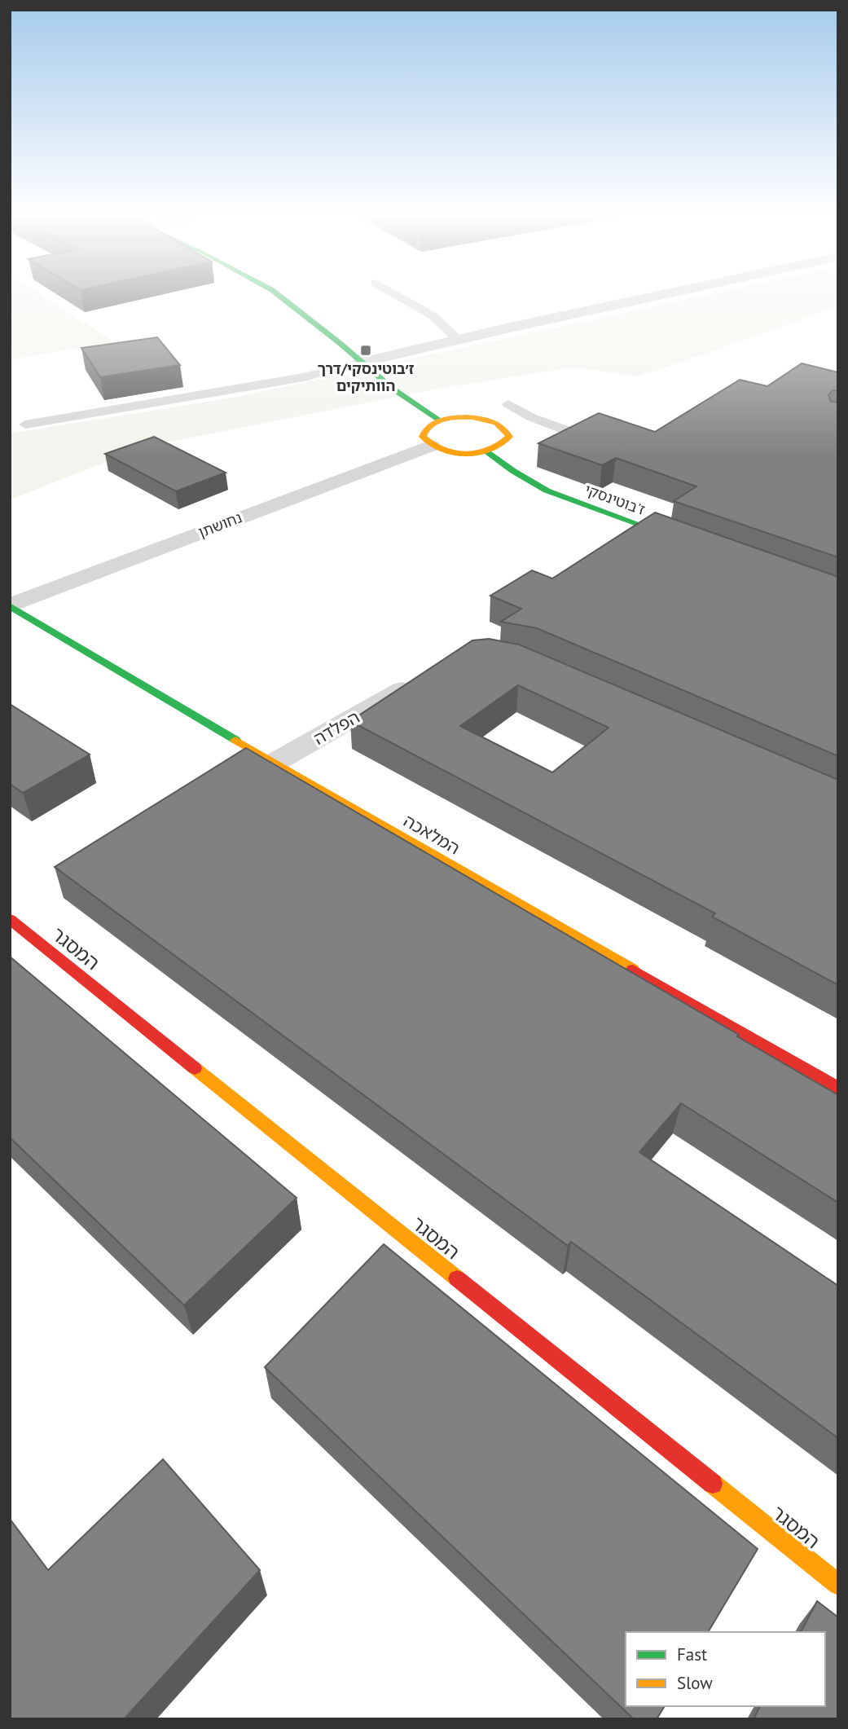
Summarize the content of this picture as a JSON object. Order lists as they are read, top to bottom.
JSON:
{
  "streets": {
    "street": [
      "ז'בוטינסקי",
      "נחושתן",
      "הפלדה",
      "המלאכה",
      "המסגר"
    ]
  },
  "crossings": [
    ["נחושתן", "המלאכה"],
    ["הפלדה", "המלאכה"]
  ],
  "places": {
    "transit": ["ז׳בוטינסקי/דרך הוותיקים"]
  },
  "legend": ["Fast", "Slow"]
}
